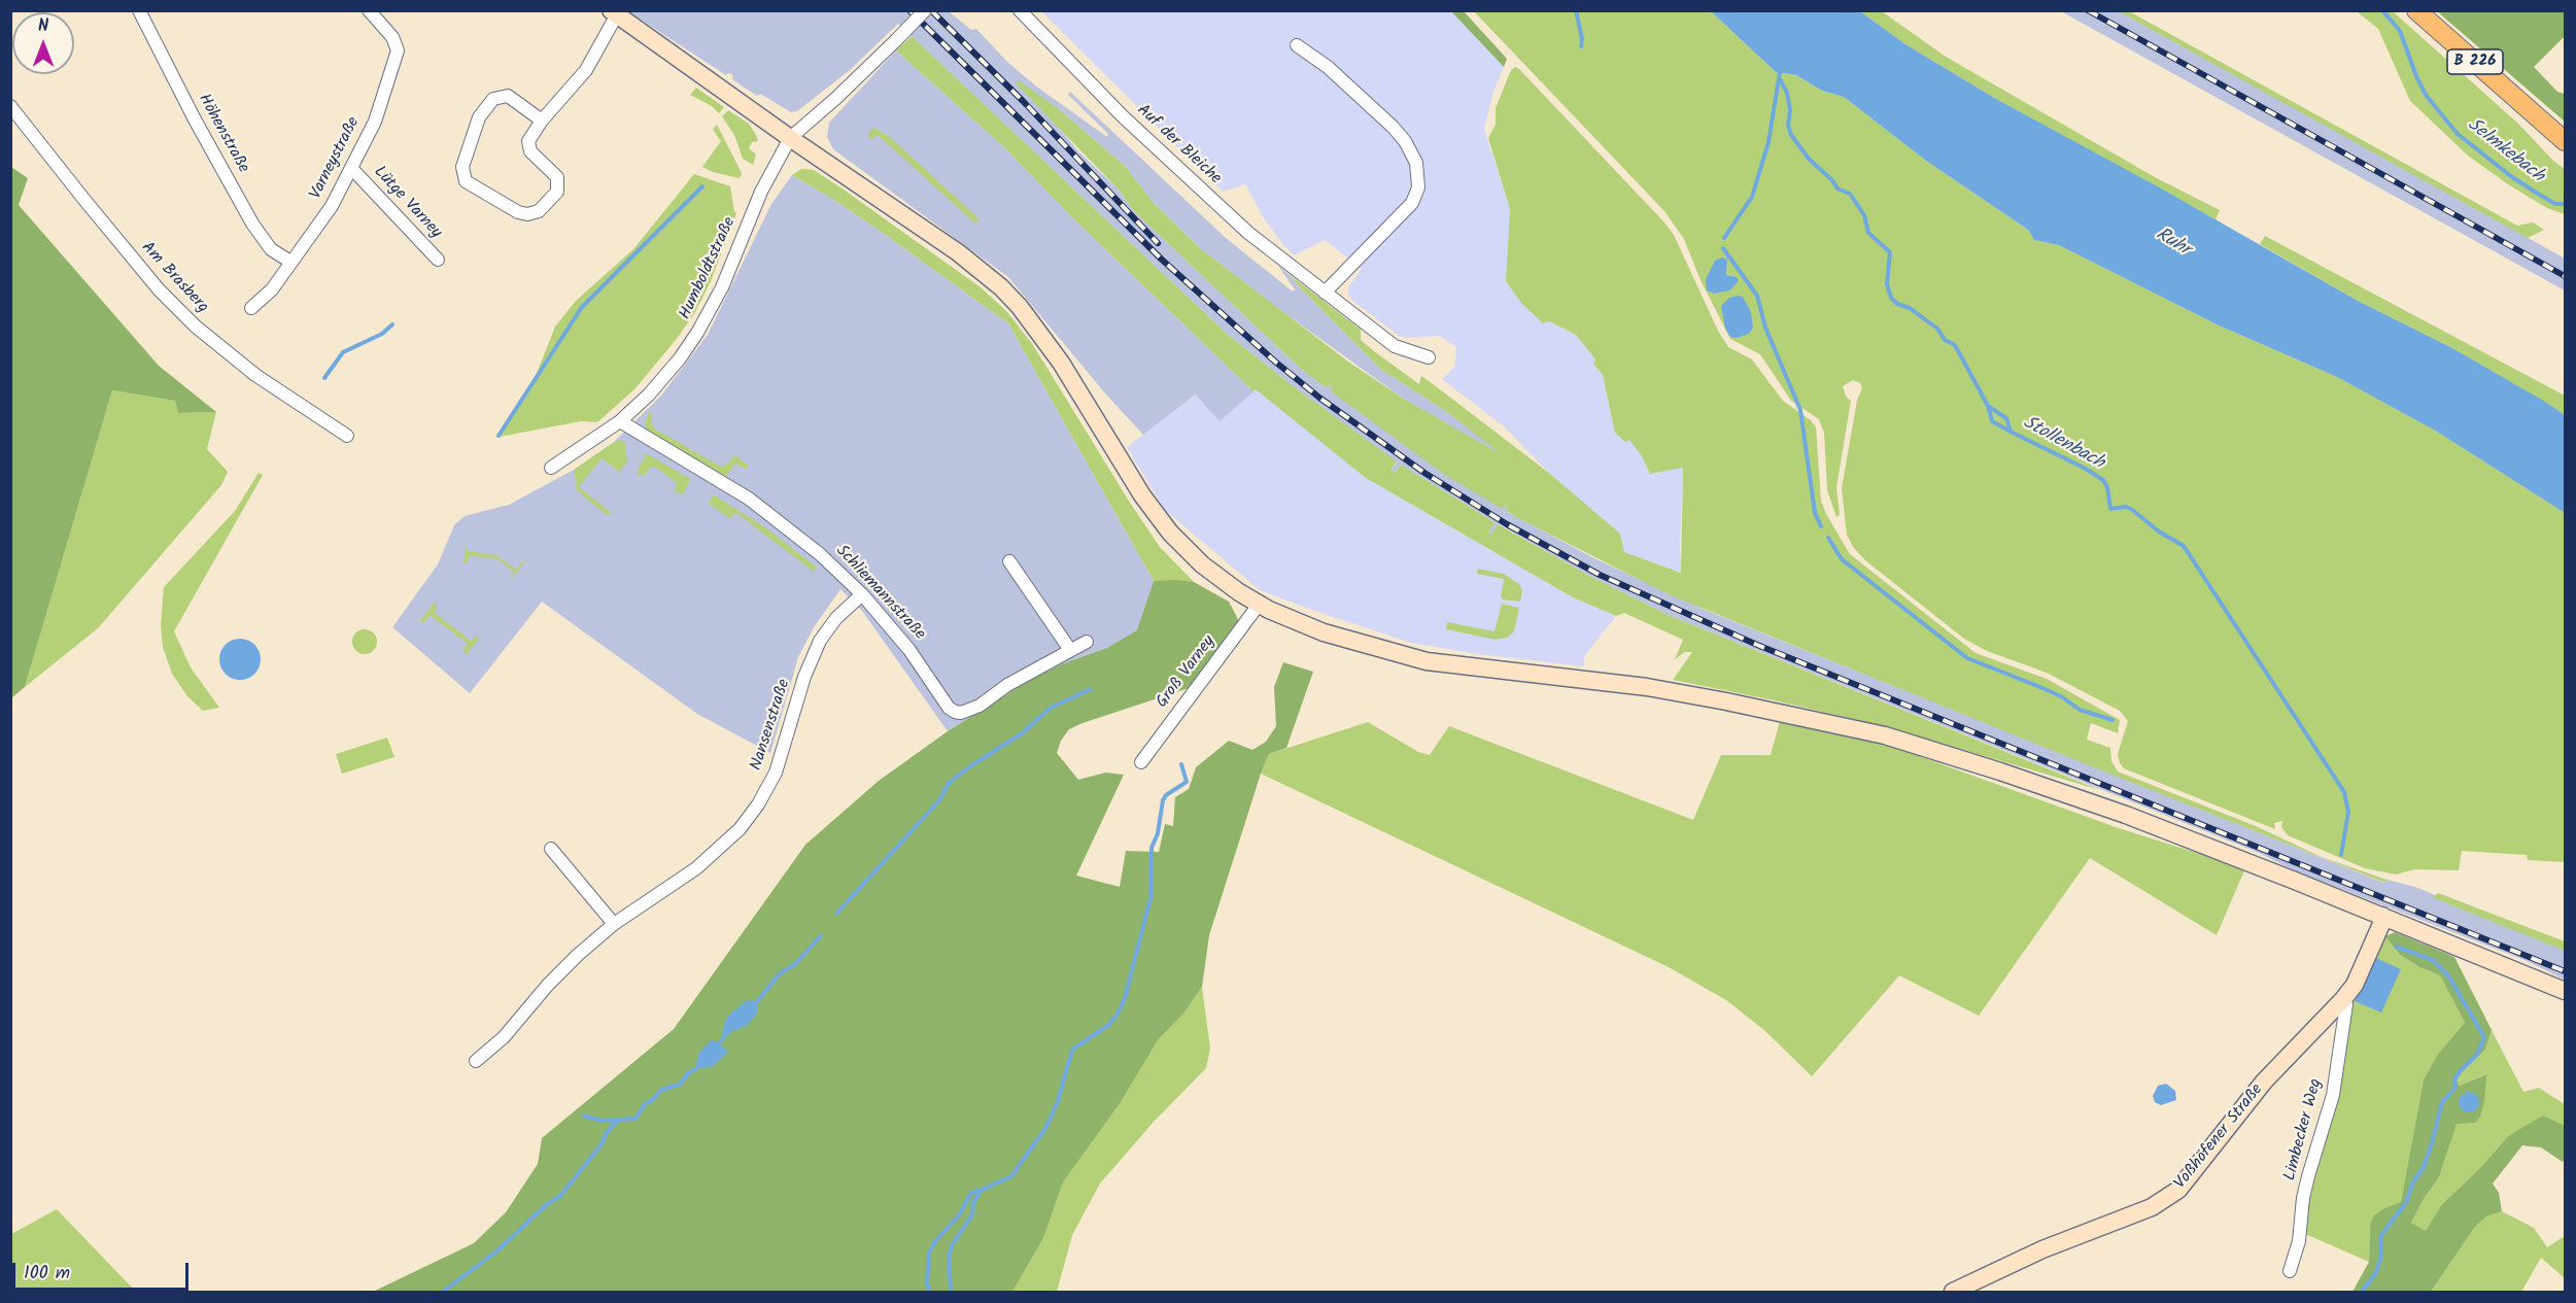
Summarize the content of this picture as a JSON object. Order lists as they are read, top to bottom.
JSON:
{
  "streets": {
    "main road": ["B 226", "Voßhöfener Straße"],
    "street": [
      "Höhenstraße",
      "Auf der Bleiche",
      "Varneystraße",
      "Lütge Varney",
      "Humboldtstraße",
      "Am Brasberg",
      "Schliemannstraße",
      "Groß Varney",
      "Nansenstraße",
      "Limbecker Weg"
    ]
  },
  "crossings": [
    ["Höhenstraße", "Varneystraße"],
    ["Varneystraße", "Lütge Varney"],
    ["Humboldtstraße", "Schliemannstraße"],
    ["Schliemannstraße", "Nansenstraße"],
    ["Limbecker Weg", "Voßhöfener Straße"]
  ],
  "water": ["Selmkebach", "Ruhr", "Stollenbach"],
  "scale_bar": "100 m",
  "north": "top"
}
